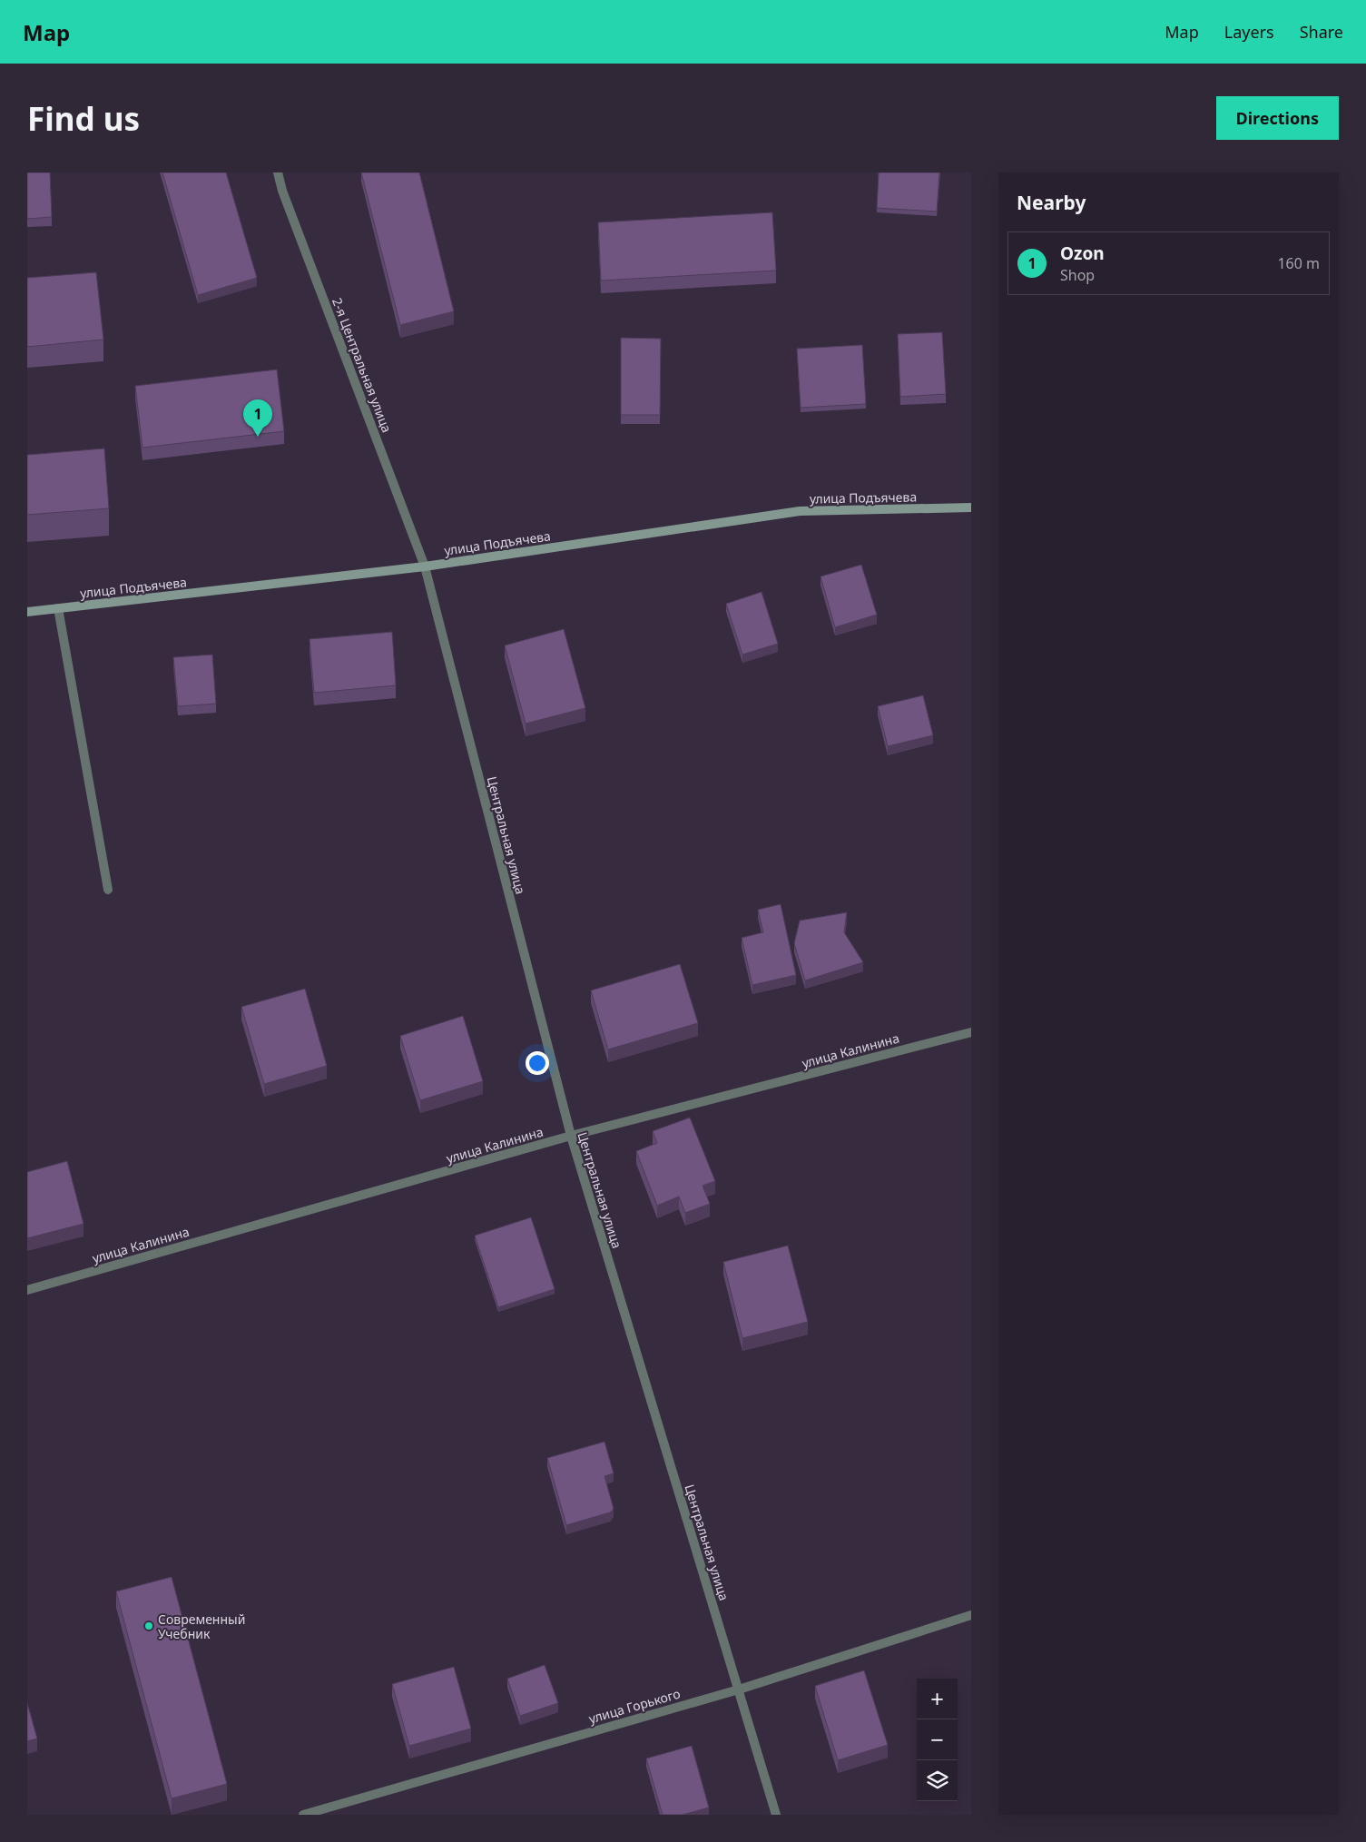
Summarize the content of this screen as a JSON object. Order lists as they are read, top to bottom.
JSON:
{
  "streets": {
    "main road": ["улица Подъячева"],
    "street": [
      "2-я Центральная улица",
      "Центральная улица",
      "улица Калинина",
      "улица Горького"
    ]
  },
  "crossings": [
    ["2-я Центральная улица", "улица Подъячева"],
    ["2-я Центральная улица", "Центральная улица"],
    ["улица Подъячева", "Центральная улица"],
    ["Центральная улица", "улица Калинина"],
    ["Центральная улица", "улица Горького"]
  ],
  "places": ["Современный Учебник"],
  "page": {
    "header": "Map",
    "nav": ["Map", "Layers", "Share"],
    "buttons": "Directions",
    "title": "Find us",
    "heading": "Nearby",
    "list": [
      {
        "mark": "1",
        "name": "Ozon",
        "note": "Shop",
        "value": "160 m"
      }
    ],
    "pins": "1",
    "map_buttons": ["+", "−"]
  }
}
